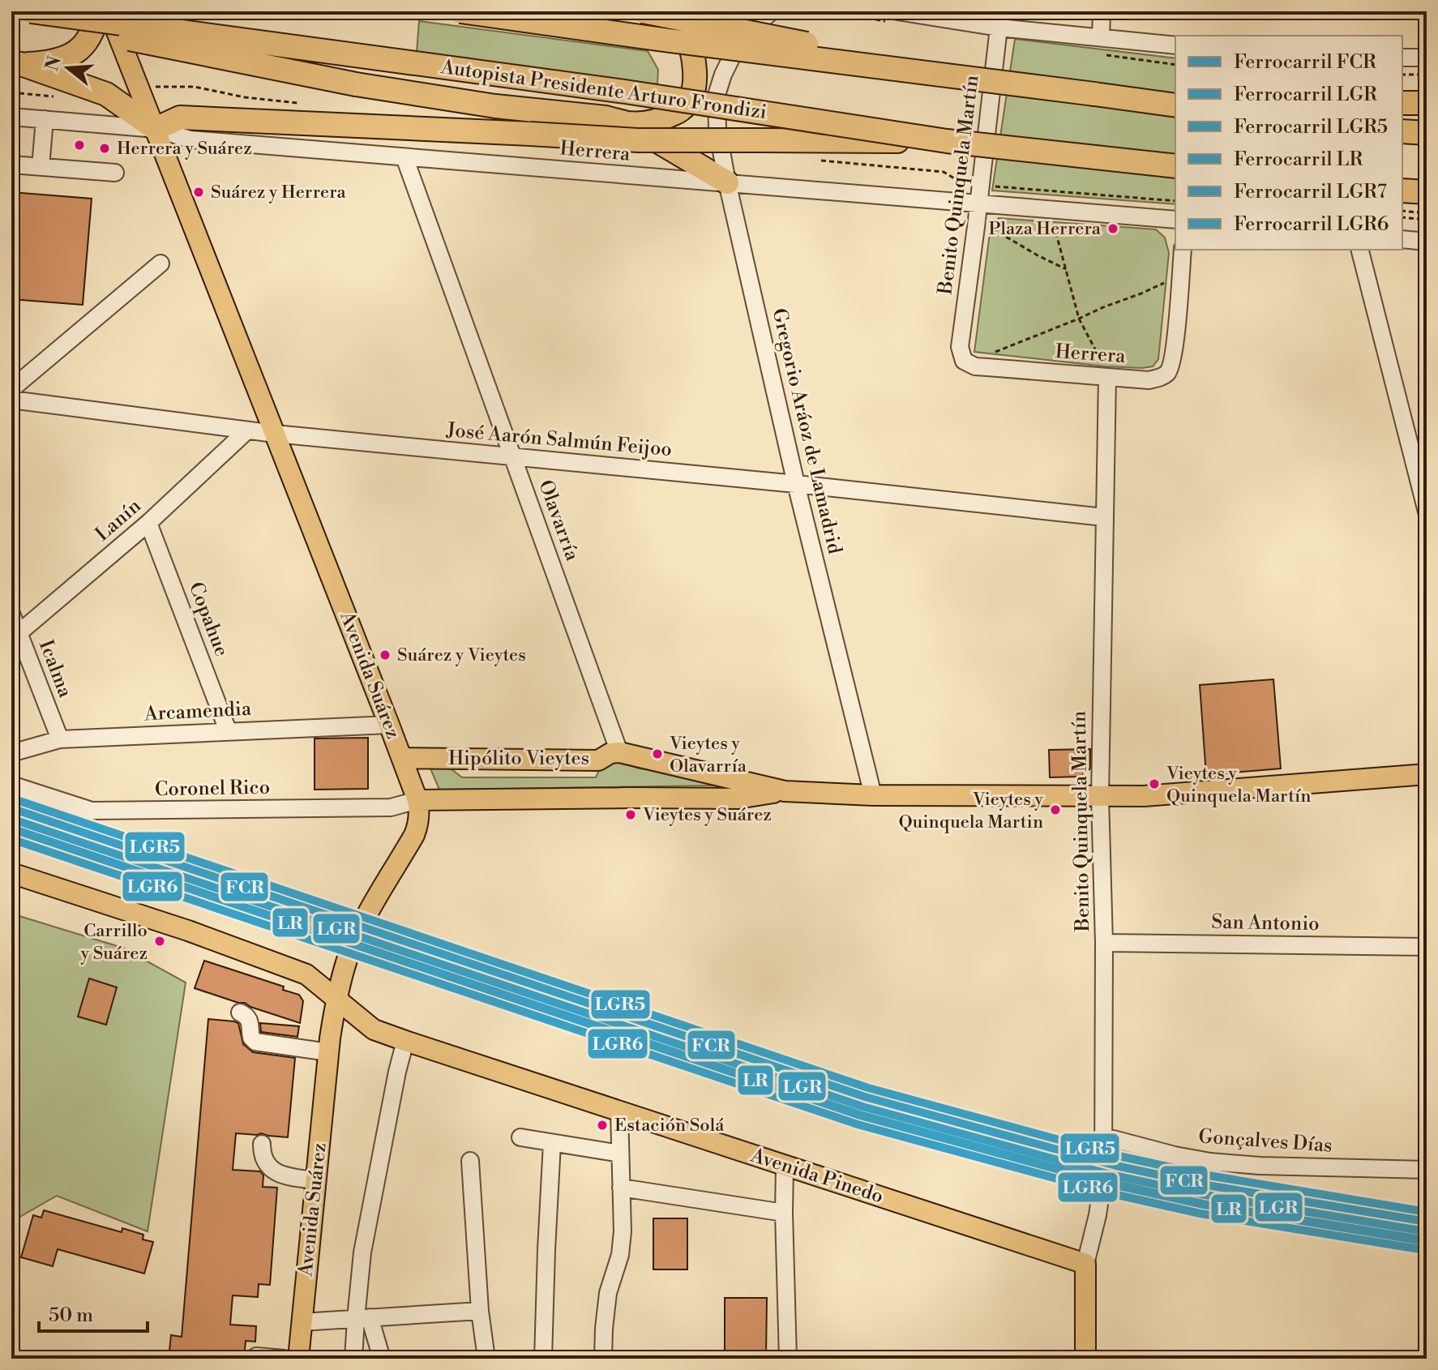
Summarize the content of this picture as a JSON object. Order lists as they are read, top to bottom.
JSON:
{
  "streets": {
    "highway": ["Autopista Presidente Arturo Frondizi"],
    "main road": ["Avenida Suárez", "Hipólito Vieytes", "Avenida Pinedo"],
    "street": [
      "Herrera",
      "Benito Quinquela Martín",
      "Gregorio Aráoz de Lamadrid",
      "José Aarón Salmún Feijoo",
      "Lanín",
      "Olavarría",
      "Copahue",
      "Icalma",
      "Arcamendia",
      "Coronel Rico",
      "San Antonio",
      "Gonçalves Días"
    ]
  },
  "crossings": [
    ["Herrera", "Benito Quinquela Martín"],
    ["Herrera", "Gregorio Aráoz de Lamadrid"],
    ["Herrera", "Olavarría"],
    ["Herrera", "Avenida Suárez"],
    ["Benito Quinquela Martín", "José Aarón Salmún Feijoo"],
    ["Benito Quinquela Martín", "Hipólito Vieytes"],
    ["Benito Quinquela Martín", "San Antonio"],
    ["Benito Quinquela Martín", "Gonçalves Días"],
    ["Benito Quinquela Martín", "Avenida Pinedo"],
    ["Gregorio Aráoz de Lamadrid", "José Aarón Salmún Feijoo"],
    ["Gregorio Aráoz de Lamadrid", "Hipólito Vieytes"],
    ["José Aarón Salmún Feijoo", "Lanín"],
    ["José Aarón Salmún Feijoo", "Olavarría"],
    ["José Aarón Salmún Feijoo", "Avenida Suárez"],
    ["Lanín", "Copahue"],
    ["Lanín", "Icalma"],
    ["Olavarría", "Hipólito Vieytes"],
    ["Copahue", "Arcamendia"],
    ["Icalma", "Arcamendia"],
    ["Avenida Suárez", "Arcamendia"],
    ["Avenida Suárez", "Hipólito Vieytes"],
    ["Avenida Suárez", "Coronel Rico"],
    ["Avenida Suárez", "Avenida Pinedo"],
    ["Hipólito Vieytes", "Coronel Rico"]
  ],
  "places": [
    "Herrera y Suárez",
    "Suárez y Herrera",
    "Plaza Herrera",
    "Suárez y Vieytes",
    "Vieytes y Olavarría",
    "Vieytes y Quinquela Martín",
    "Vieytes y Quinquela Martin",
    "Vieytes y Suárez",
    "Carrillo y Suárez",
    "Estación Solá"
  ],
  "lines": [
    "rail line LGR5",
    "rail line FCR",
    "rail line LGR",
    "rail line LR",
    "rail line LGR7",
    "rail line LGR6"
  ],
  "legend": [
    "Ferrocarril FCR",
    "Ferrocarril LGR",
    "Ferrocarril LGR5",
    "Ferrocarril LR",
    "Ferrocarril LGR7",
    "Ferrocarril LGR6"
  ],
  "scale_bar": "50 m",
  "north": "left"
}
